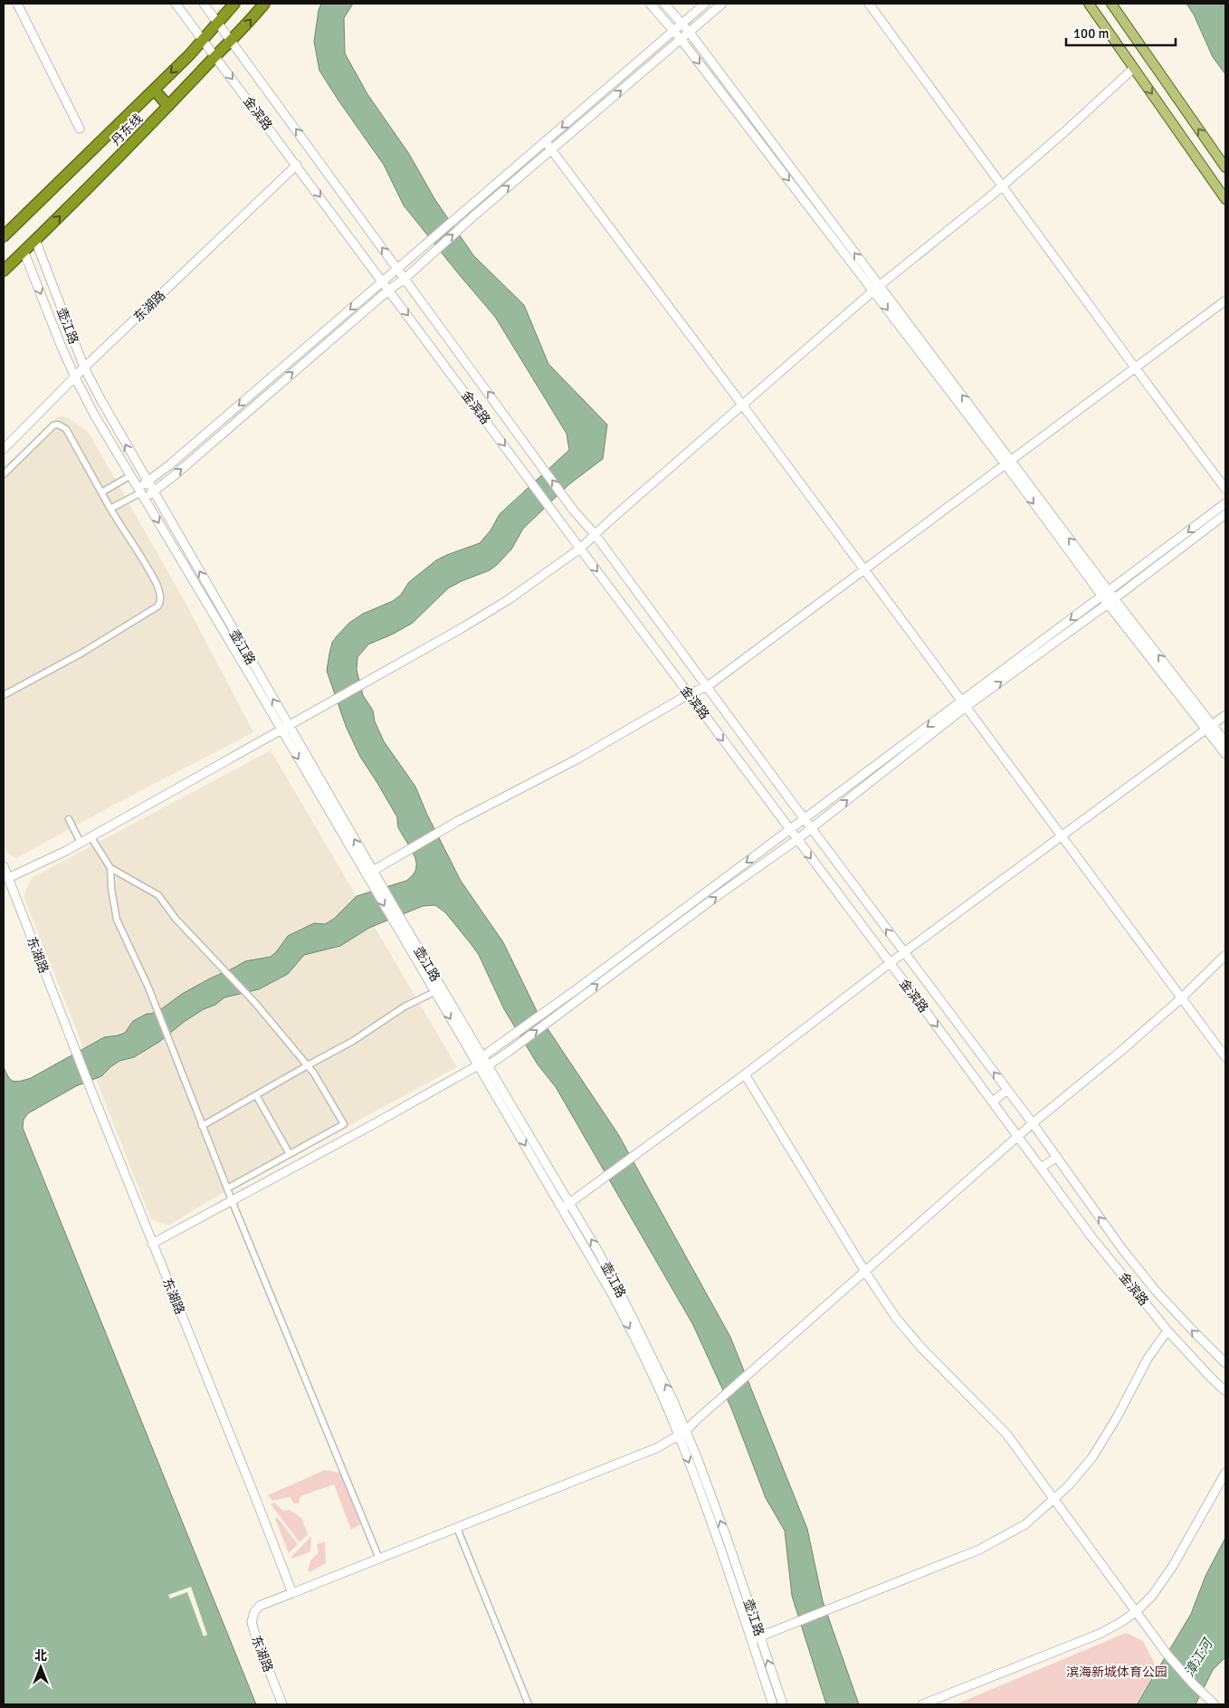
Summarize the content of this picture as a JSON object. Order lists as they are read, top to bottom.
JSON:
{
  "streets": {
    "highway": ["丹东线"],
    "main road": ["金滨路", "东湖路", "壶江路"]
  },
  "crossings": [
    ["金滨路", "丹东线"],
    ["金滨路", "东湖路"],
    ["丹东线", "壶江路"],
    ["东湖路", "壶江路"]
  ],
  "water": ["漳江河"],
  "parks": ["滨海新城体育公园"],
  "scale_bar": "100 m",
  "north": "top"
}
